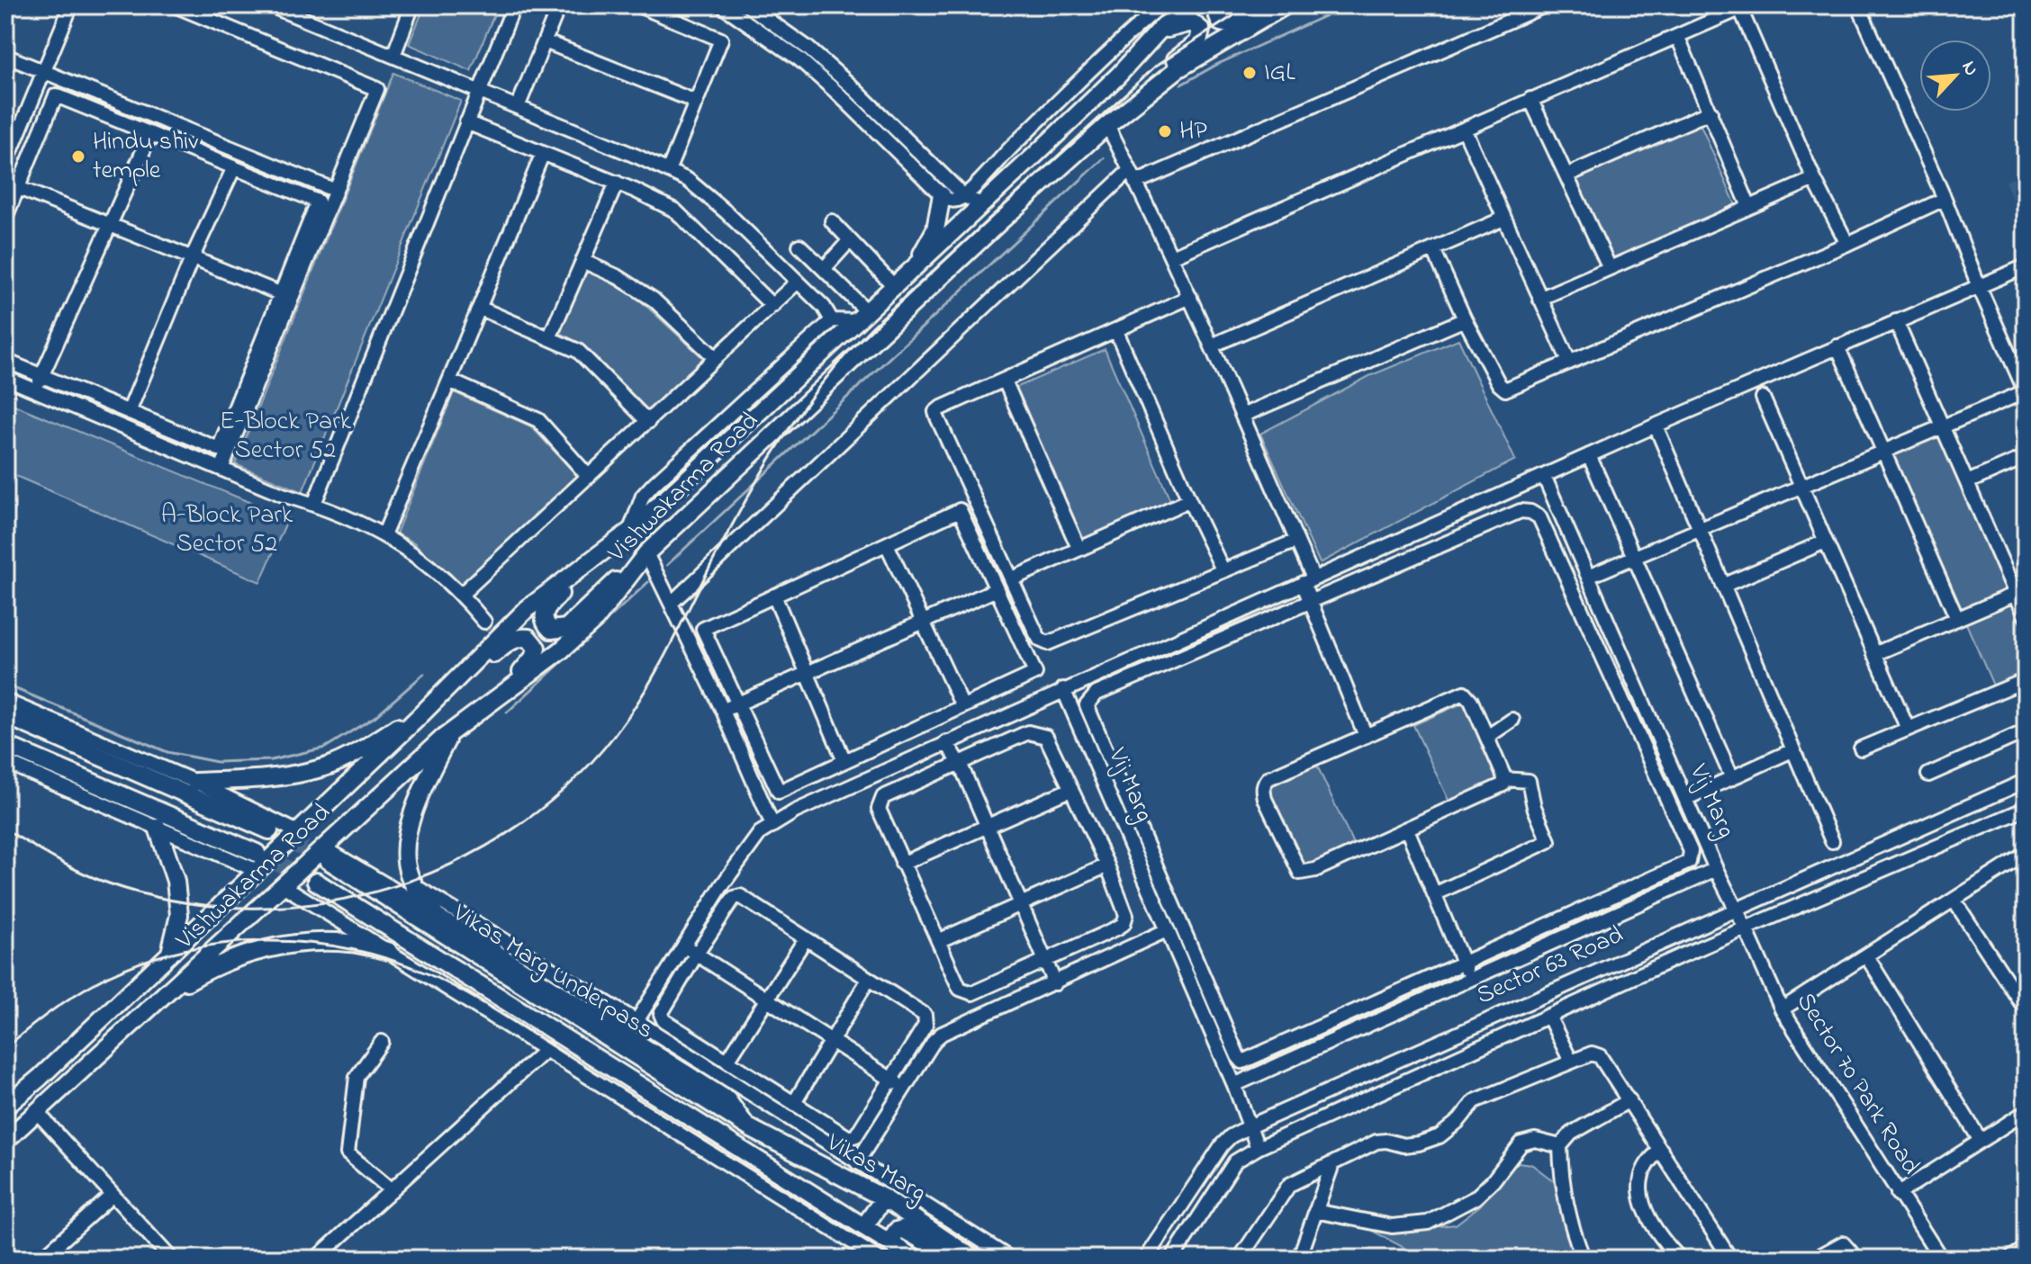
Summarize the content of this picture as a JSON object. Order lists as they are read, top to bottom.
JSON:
{
  "streets": {
    "main road": ["Vishwakarma Road", "Vikas Marg Underpass", "Vikas Marg"],
    "street": ["Vij Marg", "Sector 63 Road", "Sector 70 Park Road"]
  },
  "crossings": [
    ["Vishwakarma Road", "Vikas Marg Underpass"],
    ["Vij Marg", "Sector 70 Park Road"],
    ["Sector 63 Road", "Sector 70 Park Road"],
    ["Vikas Marg Underpass", "Vikas Marg"]
  ],
  "parks": ["E-Block Park Sector 52", "A-Block Park Sector 52"],
  "places": ["IGL", "HP", "Hindu shiv temple"],
  "north": "top right"
}
